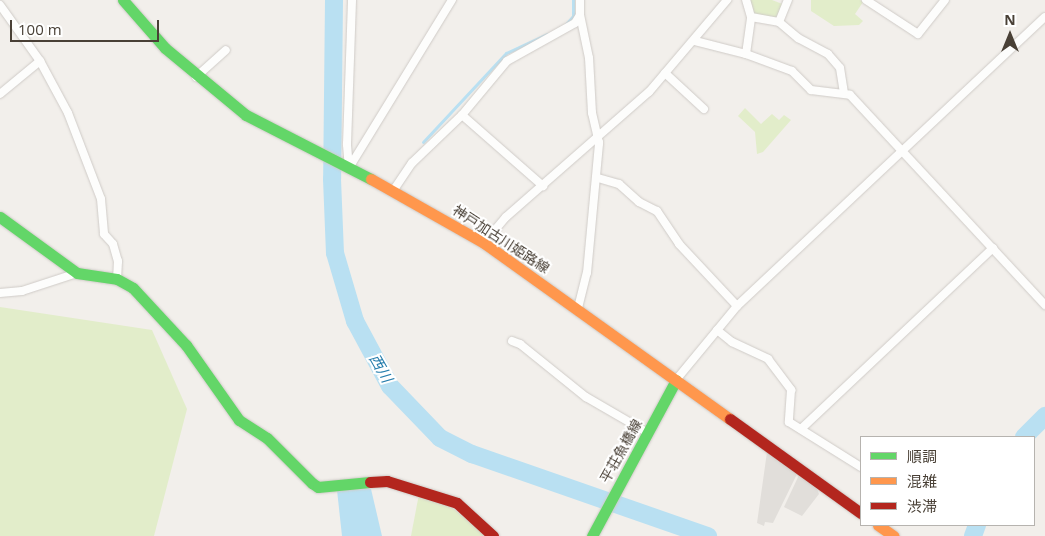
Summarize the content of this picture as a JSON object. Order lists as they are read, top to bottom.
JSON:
{
  "streets": {
    "main road": ["神戸加古川姫路線", "平荘魚橋線"]
  },
  "crossings": [
    ["神戸加古川姫路線", "平荘魚橋線"]
  ],
  "water": ["西川"],
  "legend": ["順調", "混雑", "渋滞"],
  "scale_bar": "100 m",
  "north": "top"
}
